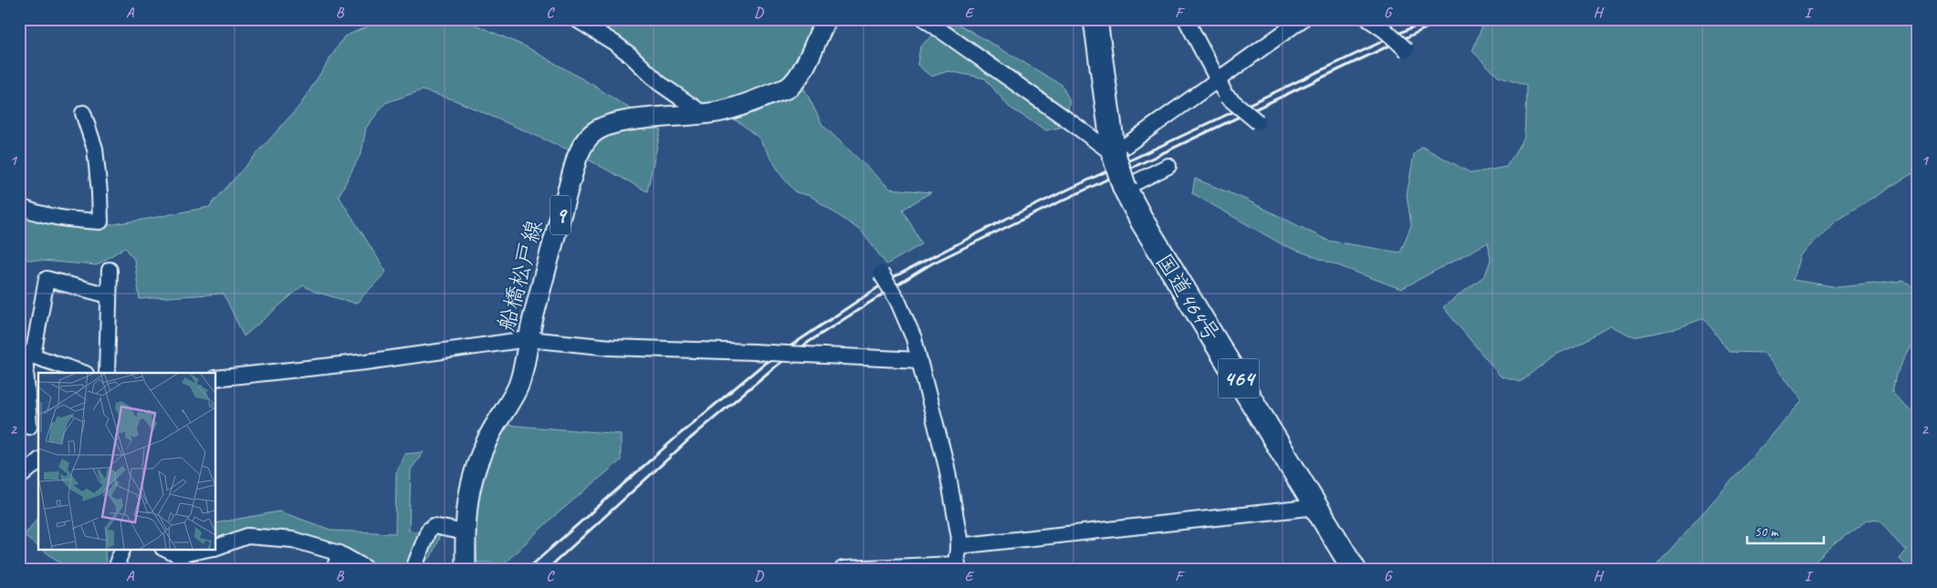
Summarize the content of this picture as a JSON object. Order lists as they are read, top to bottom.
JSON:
{
  "streets": {
    "highway": ["国道464号", "464"],
    "main road": ["9", "船橋松戸線"]
  },
  "crossings": [
    ["国道464号", "464"]
  ],
  "scale_bar": "50 m",
  "grid": {
    "columns": [
      "A",
      "B",
      "C",
      "D",
      "E",
      "F",
      "G",
      "H",
      "I"
    ],
    "rows": ["1", "2"]
  }
}
